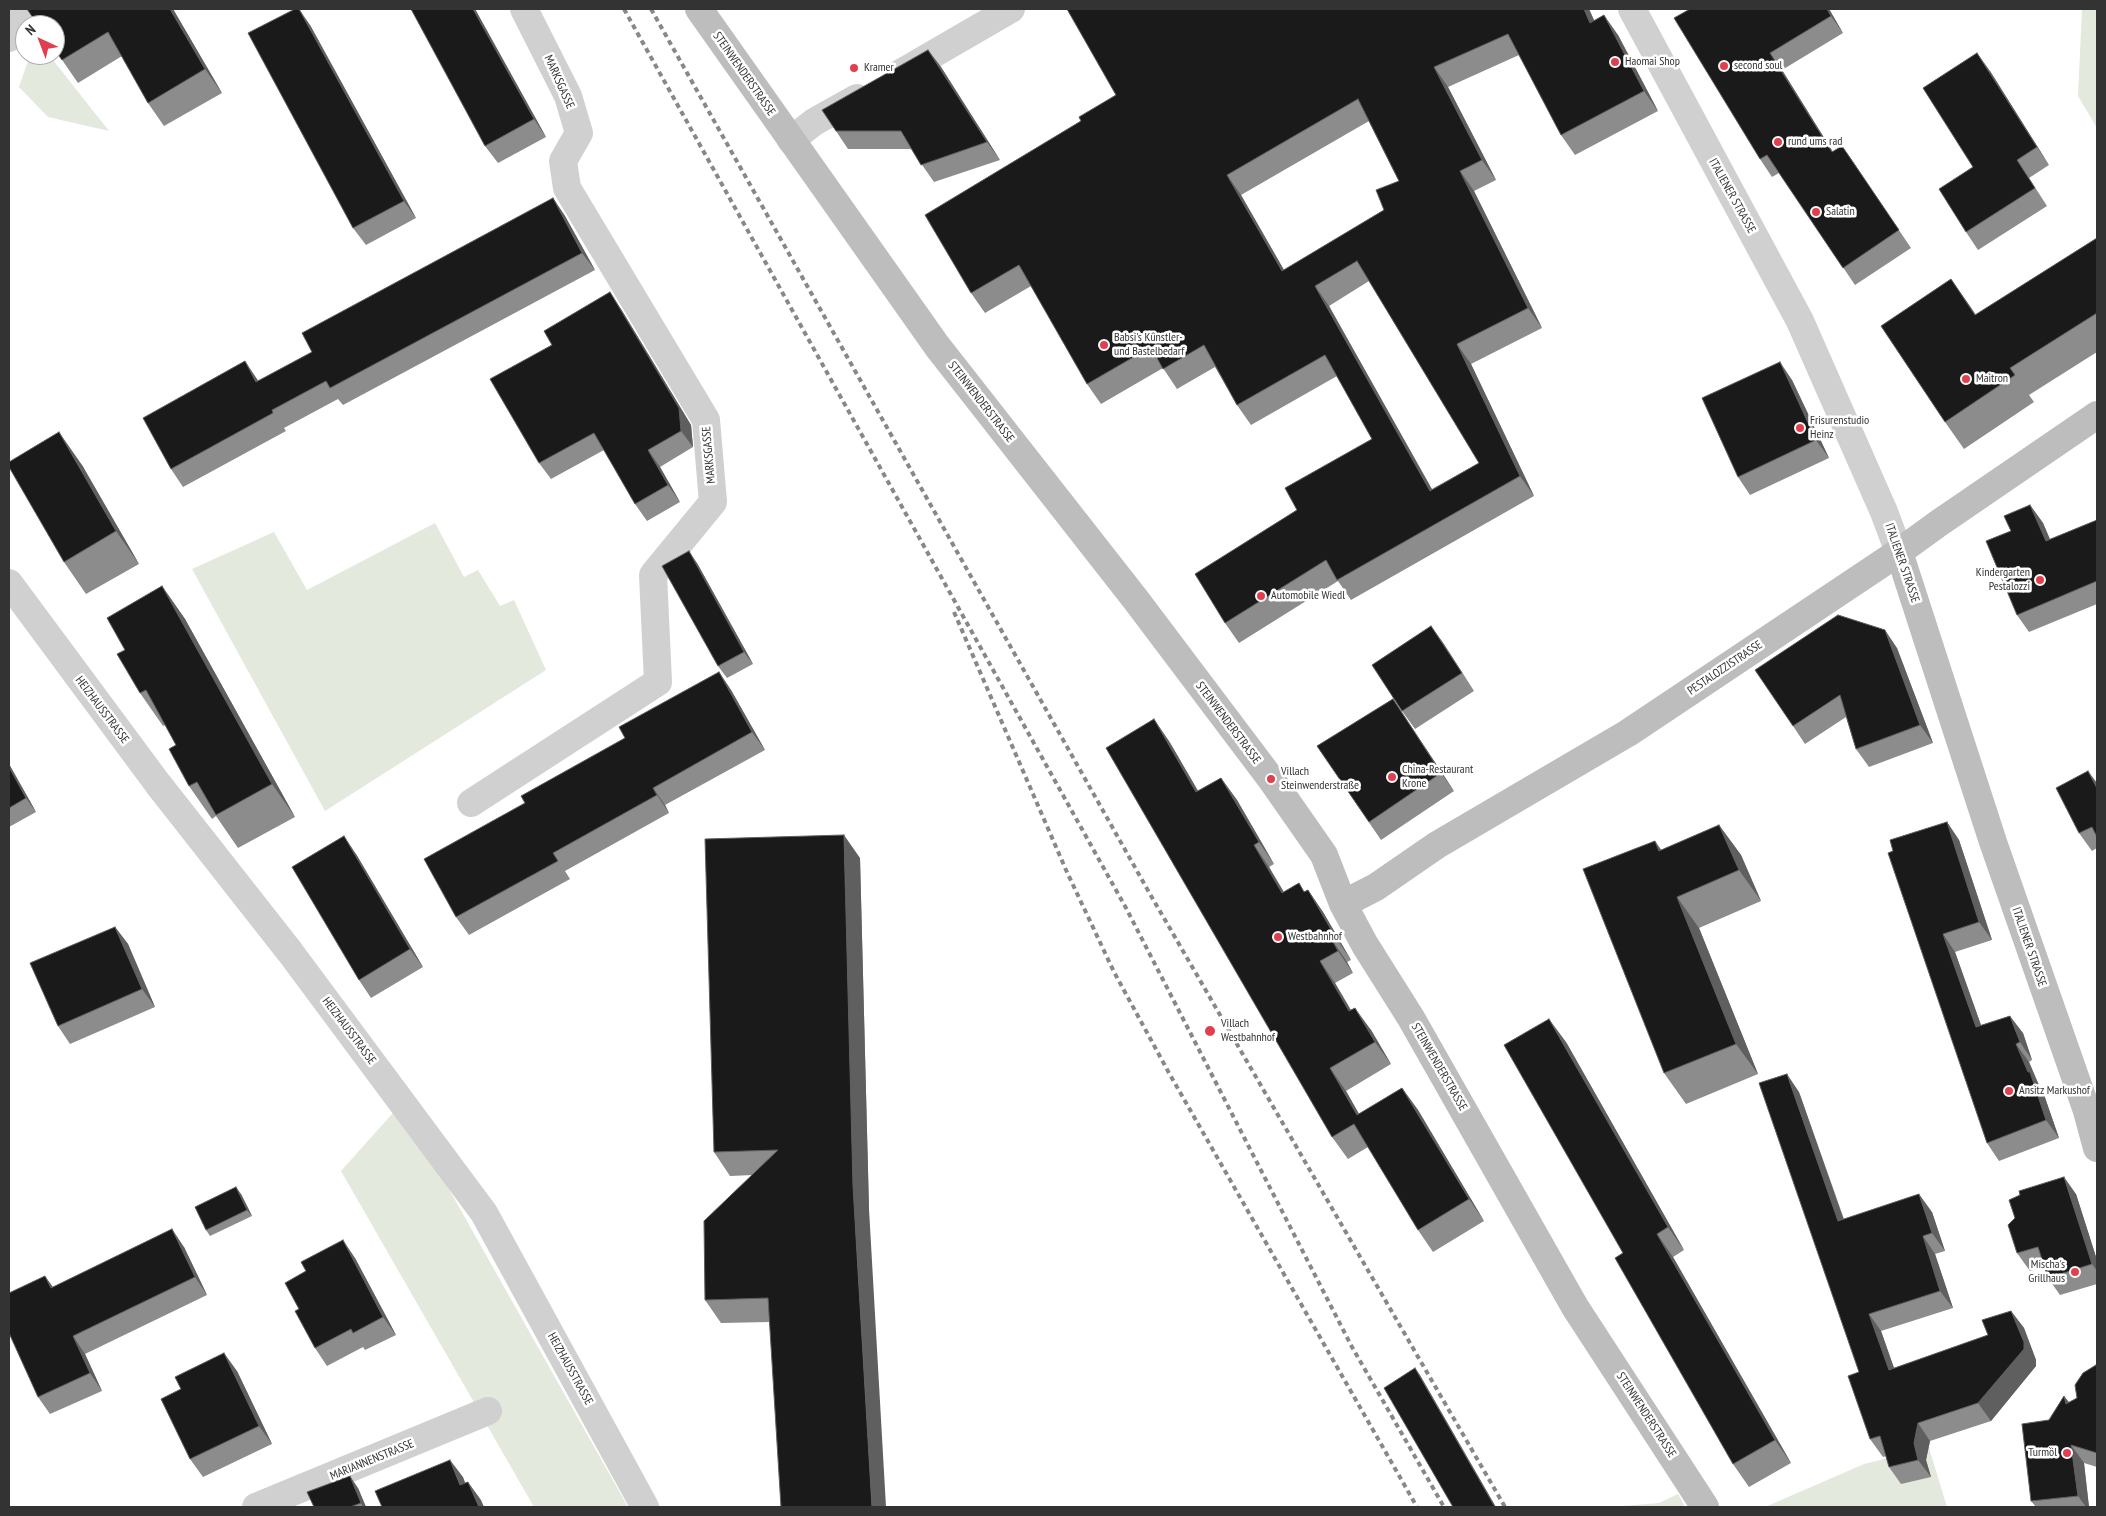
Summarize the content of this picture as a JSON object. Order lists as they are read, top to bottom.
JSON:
{
  "streets": {
    "main road": ["STEINWENDERSTRASSE", "ITALIENER STRASSE", "PESTALOZZISTRASSE"],
    "street": ["MARKSGASSE", "HEIZHAUSSTRASSE", "MARIANNENSTRASSE"]
  },
  "crossings": [
    ["STEINWENDERSTRASSE", "PESTALOZZISTRASSE"],
    ["ITALIENER STRASSE", "PESTALOZZISTRASSE"]
  ],
  "places": [
    "Haomai Shop",
    "second soul",
    "Kramer",
    "rund ums rad",
    "Salatin",
    "Babsi's Künstler- und Bastelbedarf",
    "Maitron",
    "Frisurenstudio Heinz",
    "Kindergarten Pestalozzi",
    "Automobile Wiedl",
    "China-Restaurant Krone",
    "Villach Steinwenderstraße",
    "Westbahnhof",
    "Villach Westbahnhof",
    "Ansitz Markushof",
    "Mischa's Grillhaus",
    "Turmöl"
  ],
  "north": "top left"
}
